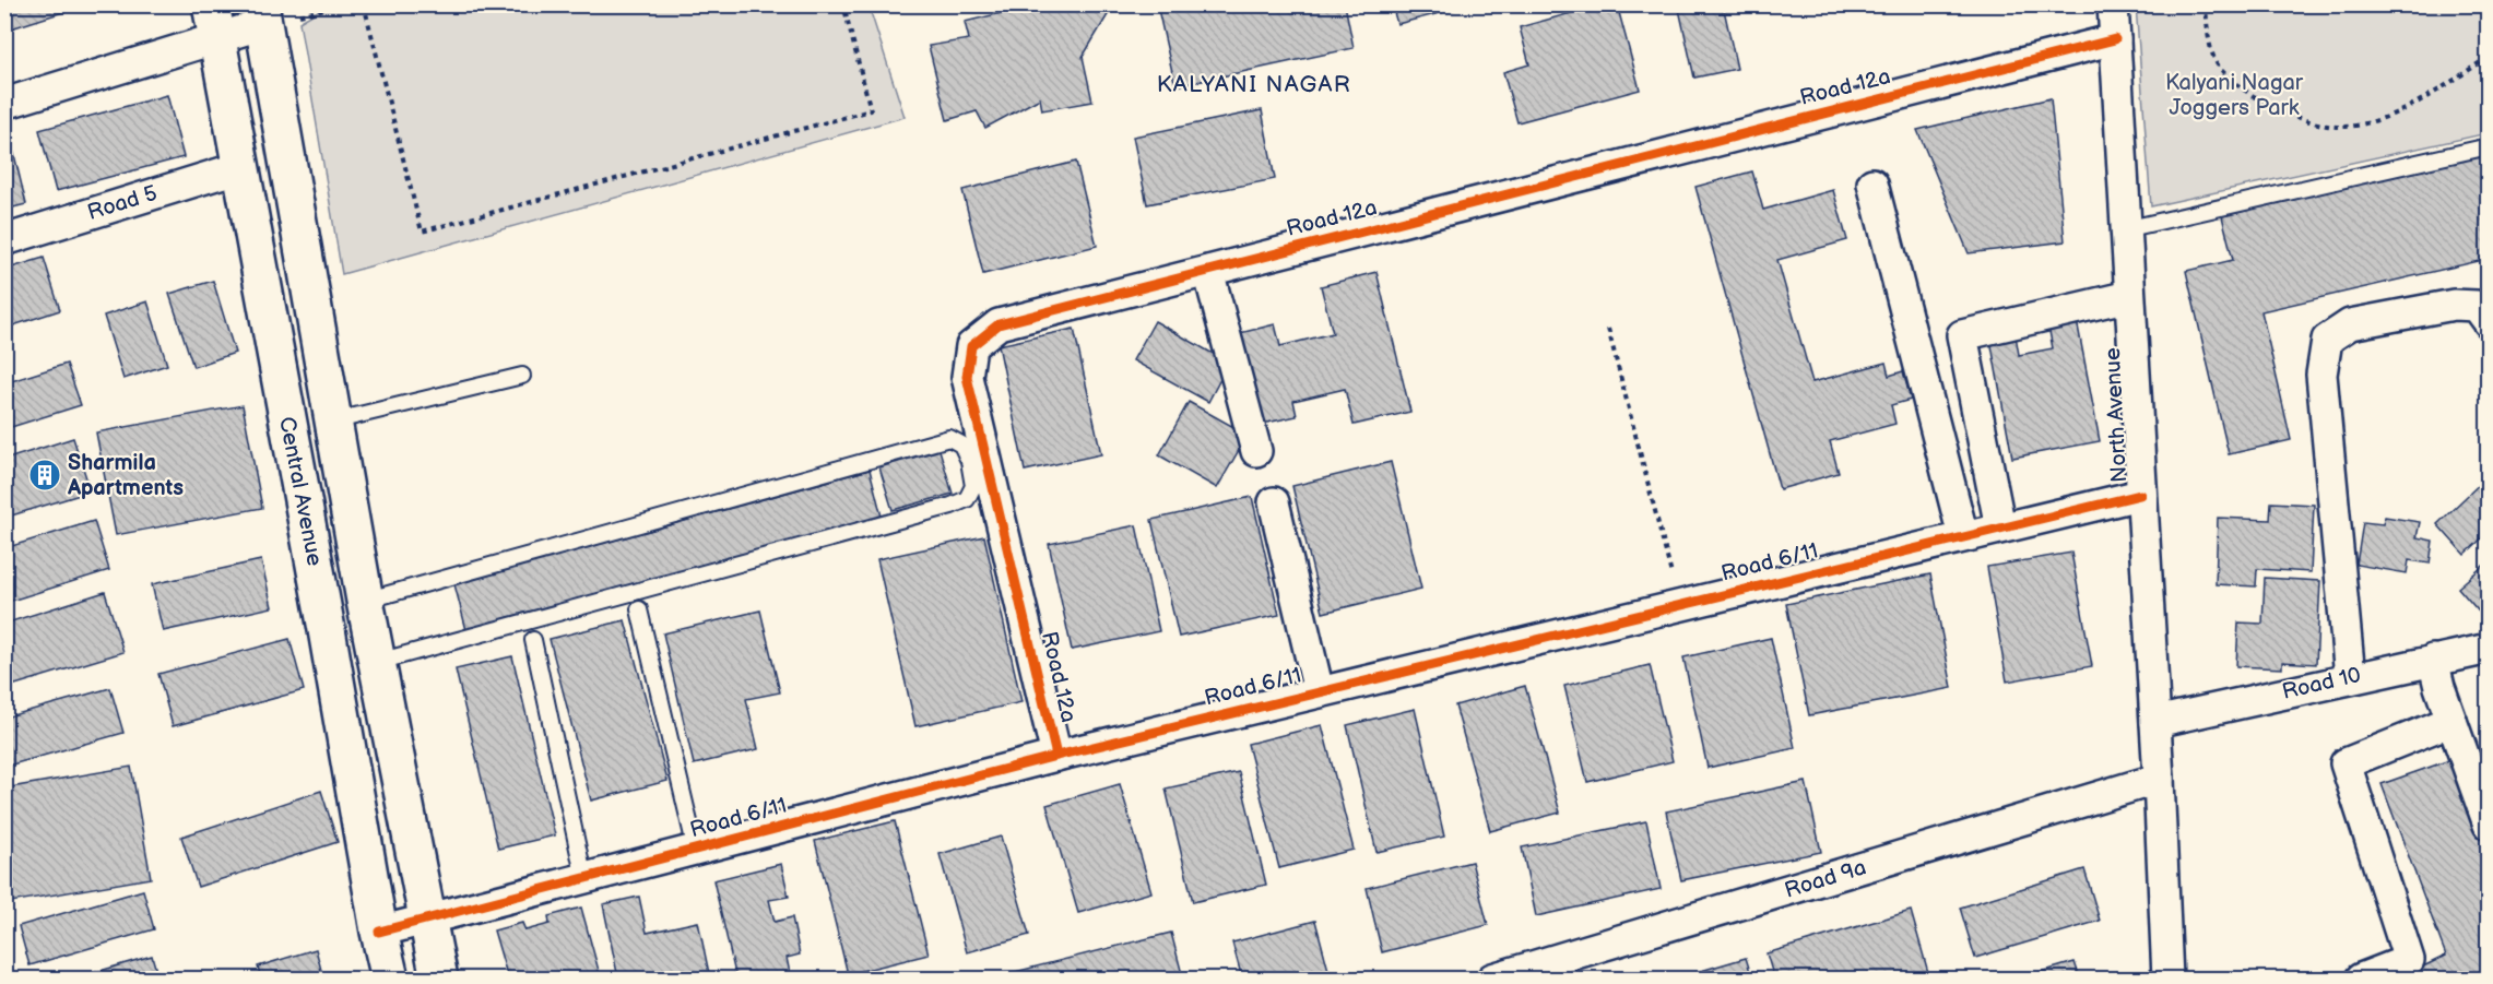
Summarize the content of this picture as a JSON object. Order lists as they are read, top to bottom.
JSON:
{
  "streets": {
    "street": [
      "Road 12a",
      "Road 5",
      "North Avenue",
      "Central Avenue",
      "Road 6/11",
      "Road 10",
      "Road 9a"
    ]
  },
  "crossings": [
    ["Road 12a", "North Avenue"],
    ["Road 12a", "Road 6/11"],
    ["Road 5", "Central Avenue"],
    ["North Avenue", "Road 6/11"],
    ["North Avenue", "Road 10"],
    ["North Avenue", "Road 9a"],
    ["Central Avenue", "Road 6/11"]
  ],
  "districts": ["KALYANI NAGAR"],
  "parks": ["Kalyani Nagar Joggers Park"],
  "places": {
    "building": ["Sharmila Apartments"]
  }
}
